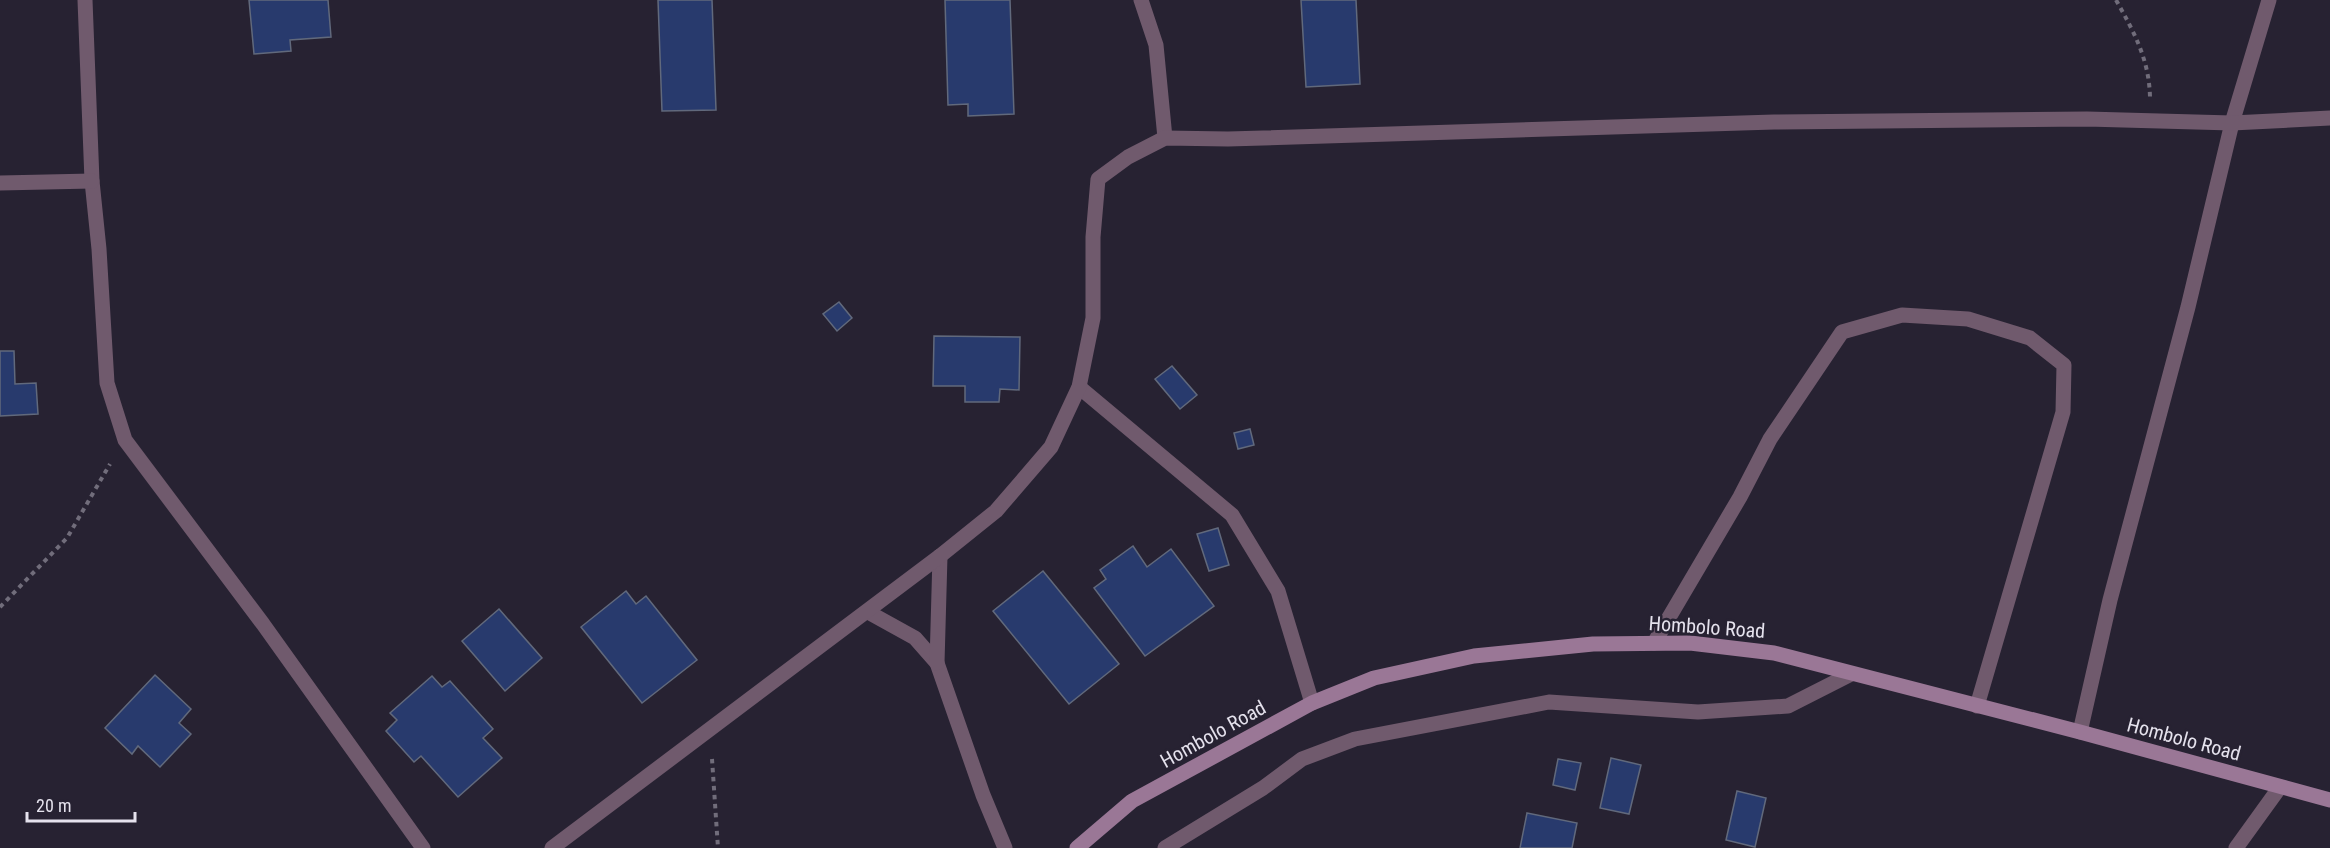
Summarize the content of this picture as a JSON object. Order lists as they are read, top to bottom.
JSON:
{
  "streets": {
    "street": ["Hombolo Road"]
  },
  "scale_bar": "20 m"
}
